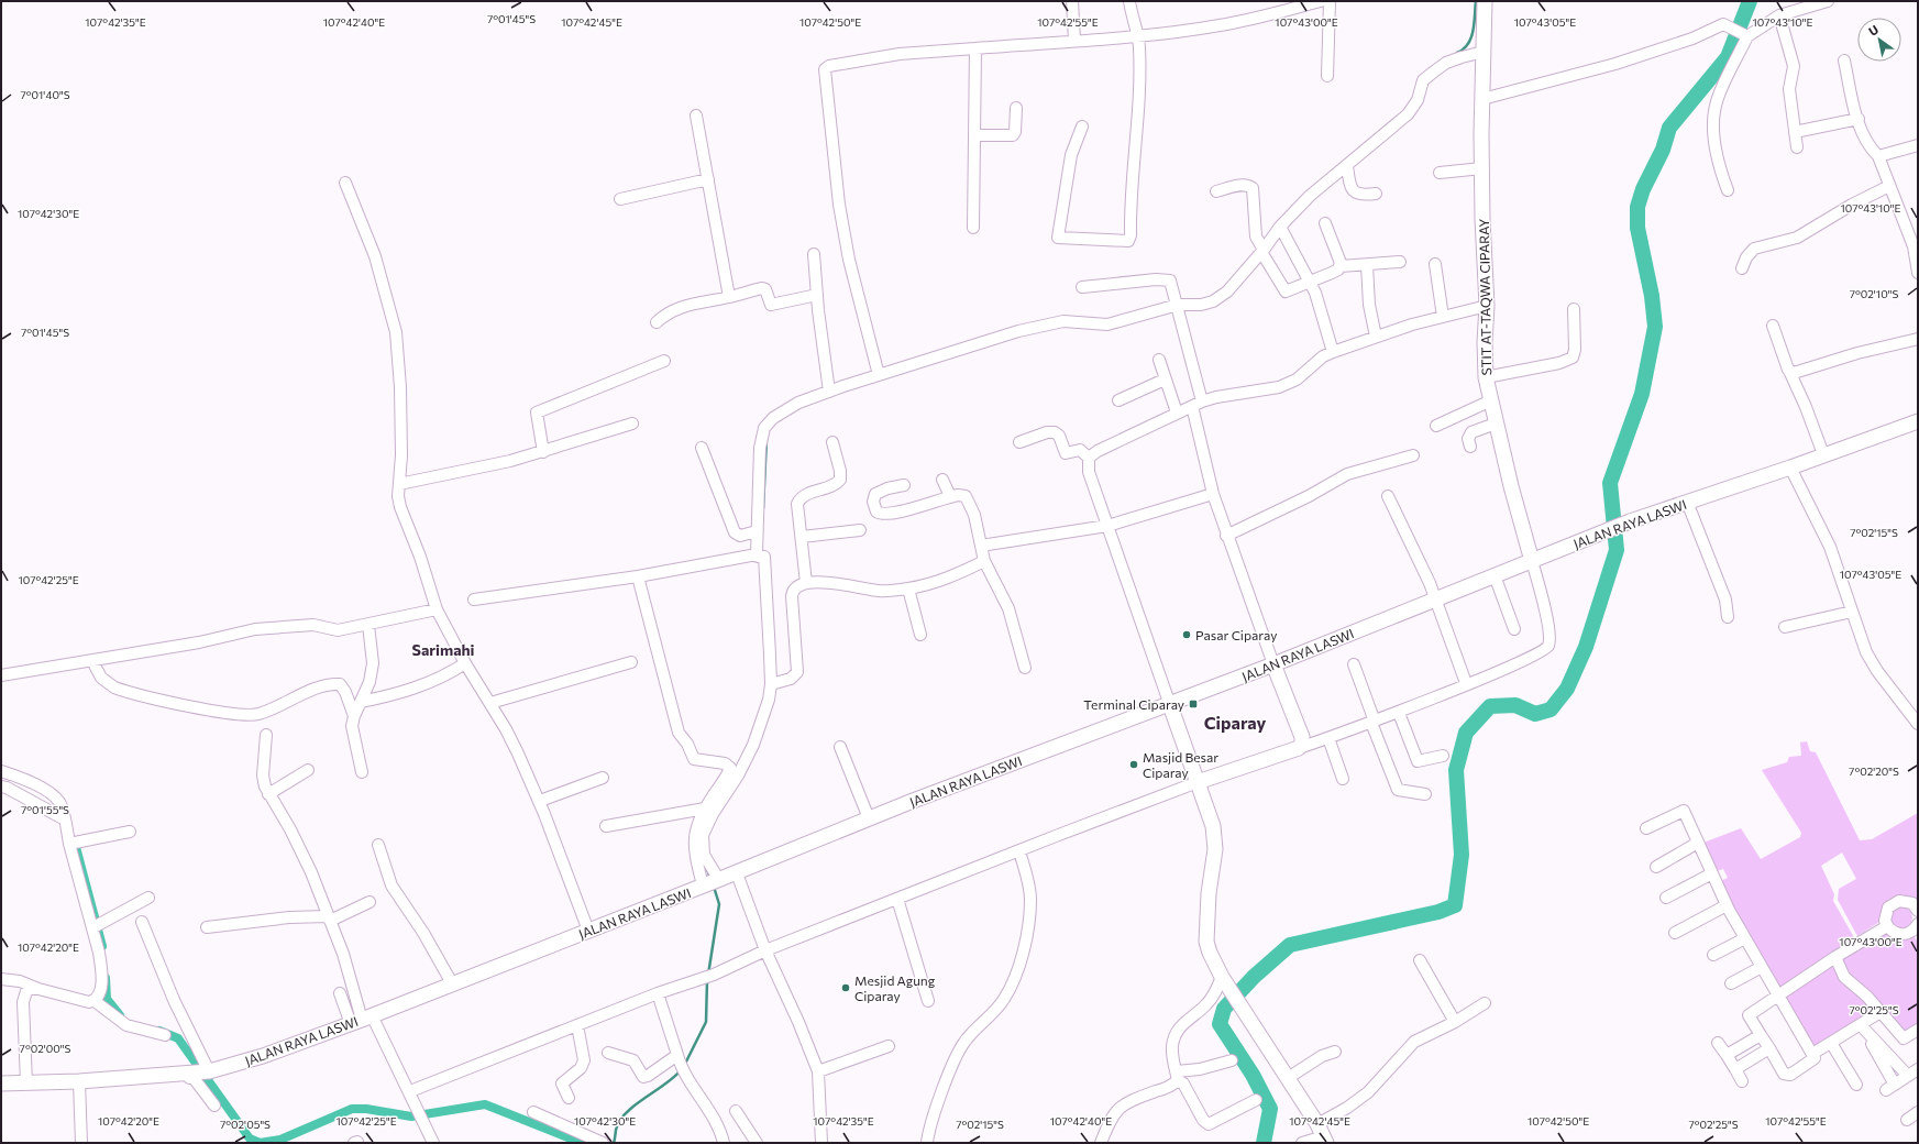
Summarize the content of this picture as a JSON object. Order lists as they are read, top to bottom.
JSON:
{
  "streets": {
    "main road": ["STIT AT-TAQWA CIPARAY", "JALAN RAYA LASWI"]
  },
  "crossings": [
    ["STIT AT-TAQWA CIPARAY", "JALAN RAYA LASWI"]
  ],
  "districts": ["Sarimahi", "Ciparay"],
  "places": {
    "other": ["Pasar Ciparay", "Masjid Besar Ciparay", "Mesjid Agung Ciparay"],
    "transit": ["Terminal Ciparay"]
  },
  "north": "top left",
  "coordinates": [
    "7°01'45\"S",
    "107°42'35\"E",
    "107°42'40\"E",
    "107°42'45\"E",
    "107°42'50\"E",
    "107°42'55\"E",
    "107°43'00\"E",
    "107°43'05\"E",
    "107°43'10\"E",
    "7°01'40\"S",
    "107°42'30\"E",
    "7°02'10\"S",
    "7°02'15\"S",
    "107°42'25\"E",
    "7°02'20\"S",
    "7°01'55\"S",
    "107°42'20\"E",
    "7°02'25\"S",
    "7°02'00\"S",
    "7°02'05\"S"
  ]
}
